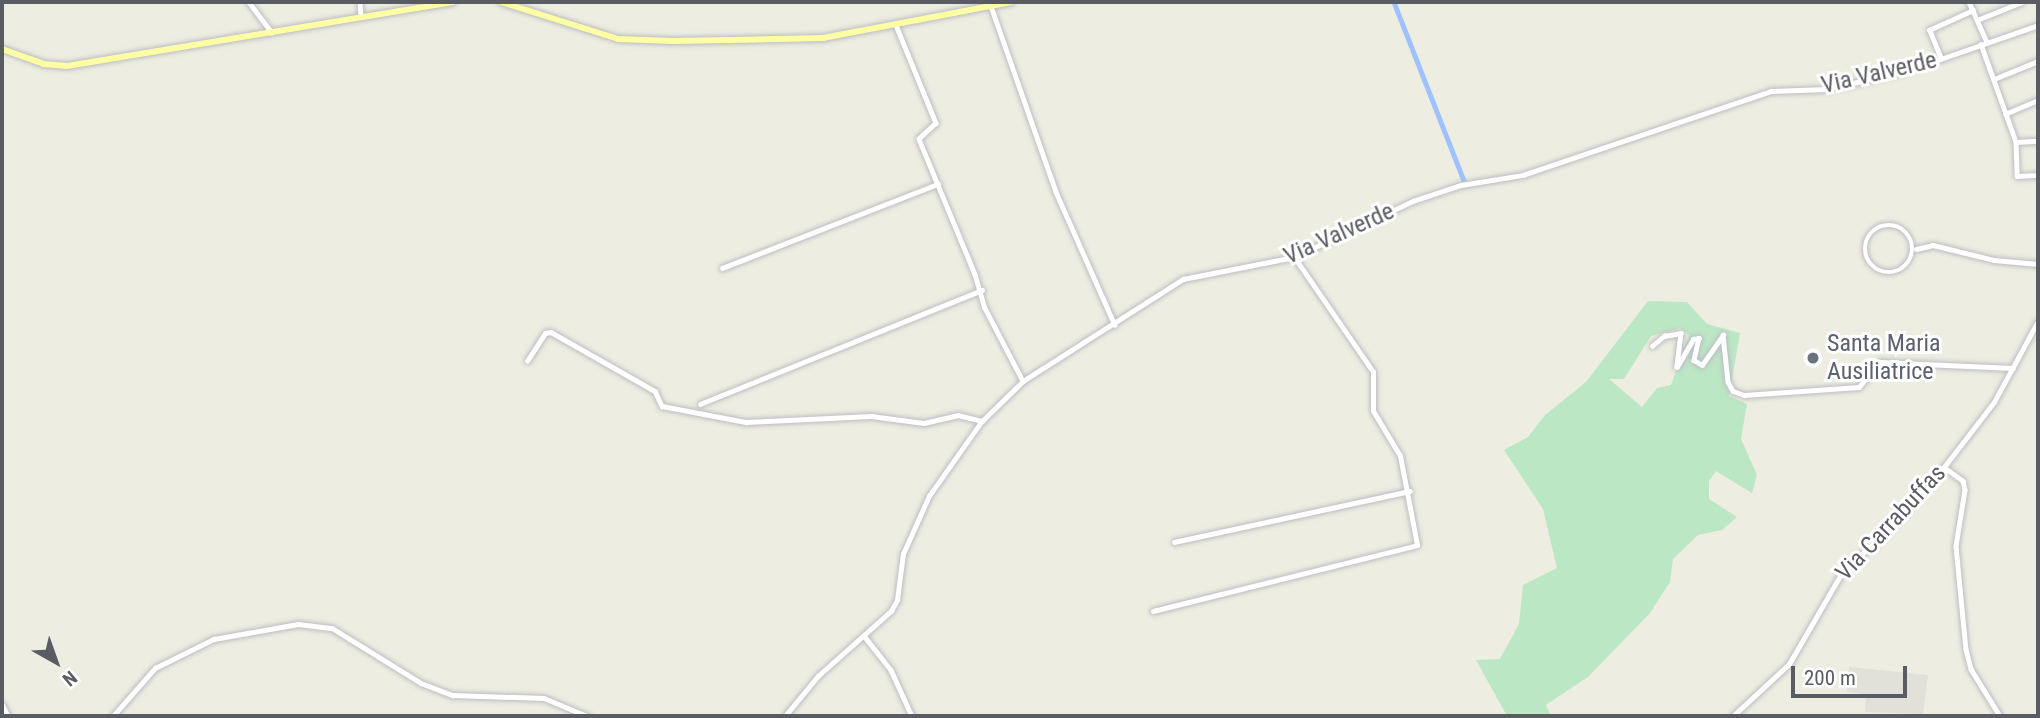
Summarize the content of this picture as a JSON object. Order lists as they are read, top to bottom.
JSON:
{
  "streets": {
    "street": ["Via Valverde", "Via Carrabuffas"]
  },
  "places": ["Santa Maria Ausiliatrice"],
  "scale_bar": "200 m",
  "north": "bottom right"
}
